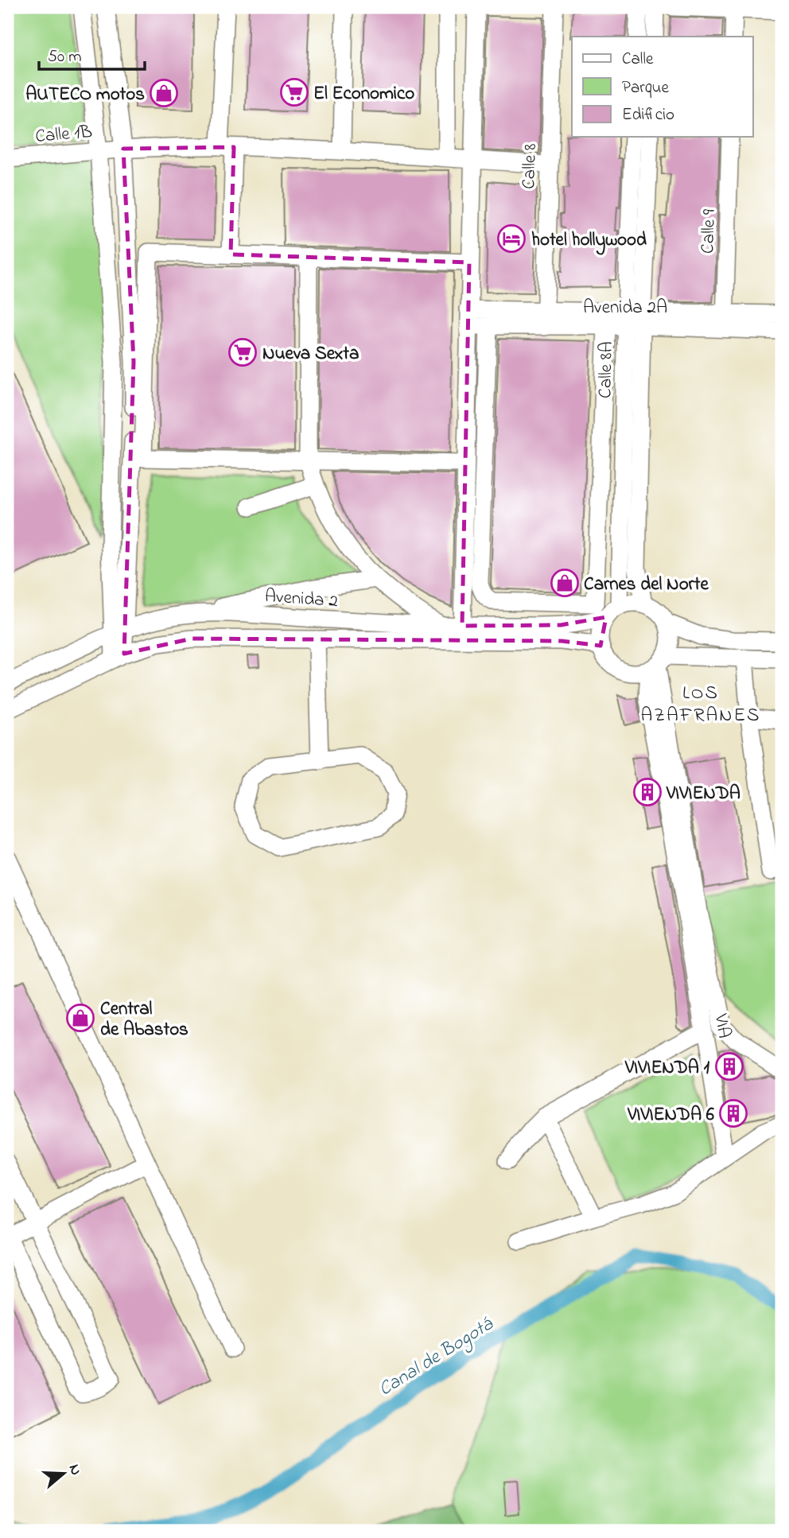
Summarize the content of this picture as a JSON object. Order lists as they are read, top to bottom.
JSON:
{
  "streets": {
    "street": [
      "Calle 1B",
      "Calle 8",
      "Calle 9",
      "Avenida 2A",
      "Calle 8A",
      "Avenida 2",
      "VIA"
    ]
  },
  "crossings": [
    ["Calle 1B", "Calle 8"],
    ["Calle 8", "Avenida 2A"],
    ["Calle 9", "Avenida 2A"],
    ["Avenida 2A", "Calle 8A"],
    ["Calle 8A", "Avenida 2"]
  ],
  "districts": ["LOS AZAFRANES"],
  "water": ["Canal de Bogotá"],
  "places": {
    "supermarket": ["El Economico", "Nueva Sexta"],
    "shop": ["AUTECO motos", "Carnes del Norte", "Central de Abastos"],
    "hotel": ["hotel hollywood"],
    "building": ["VIVIENDA", "VIVIENDA 1", "VIVIENDA 6"]
  },
  "legend": ["Calle", "Parque", "Edificio"],
  "scale_bar": "50 m",
  "north": "right"
}
